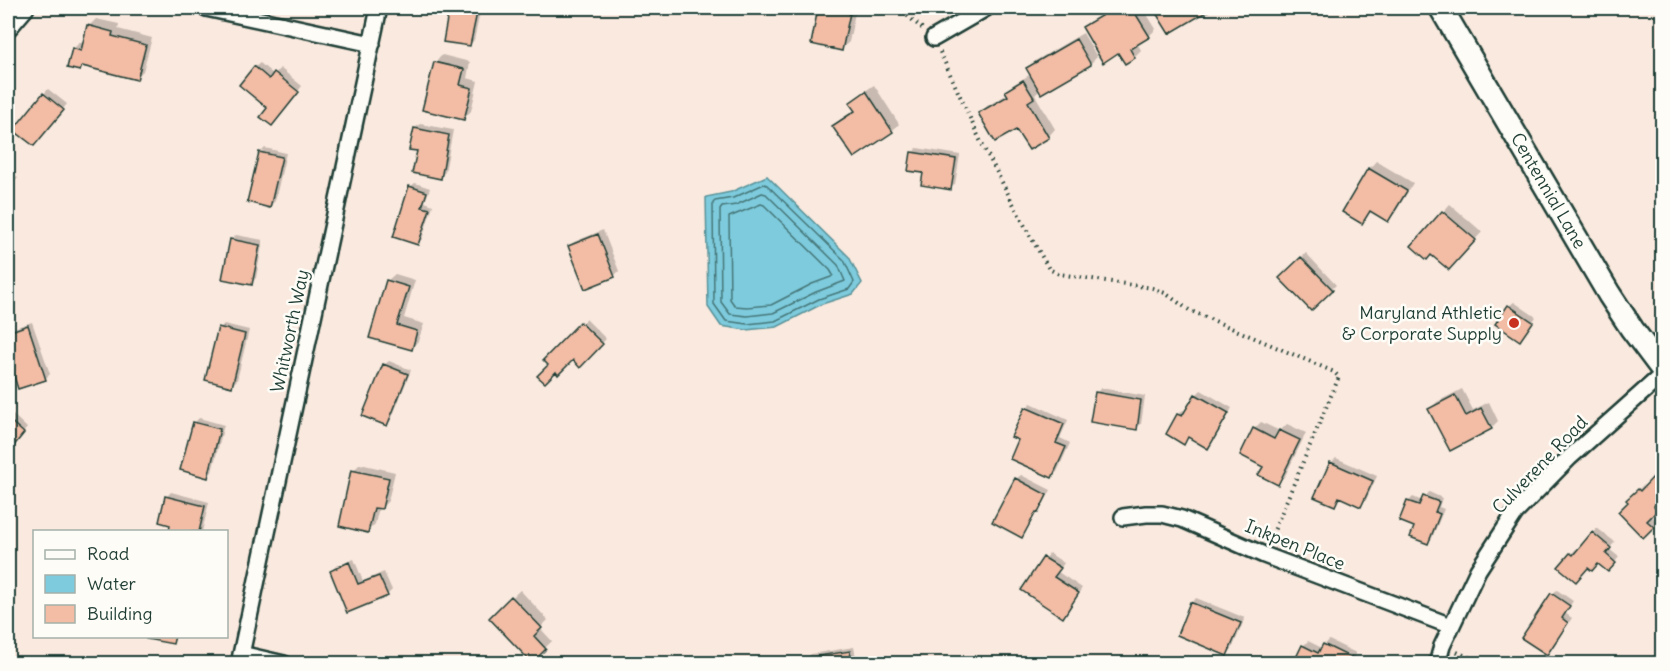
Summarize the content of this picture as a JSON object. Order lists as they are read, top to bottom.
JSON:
{
  "streets": {
    "street": [
      "Centennial Lane",
      "Whitworth Way",
      "Culverene Road",
      "Inkpen Place"
    ]
  },
  "crossings": [
    ["Culverene Road", "Inkpen Place"]
  ],
  "places": ["Maryland Athletic & Corporate Supply"],
  "legend": ["Road", "Water", "Building"]
}
